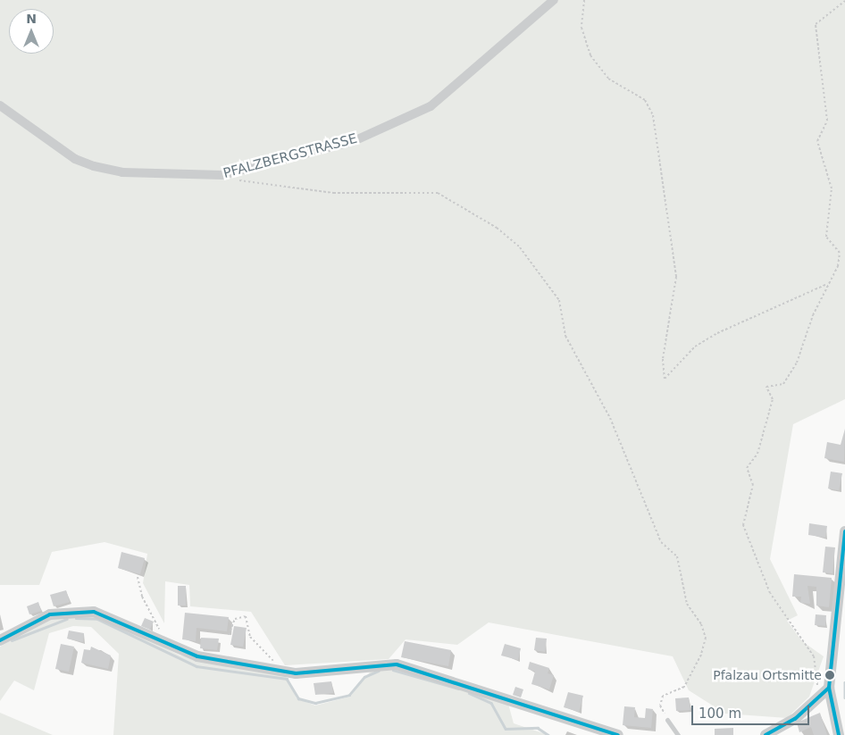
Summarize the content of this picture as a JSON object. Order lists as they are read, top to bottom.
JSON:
{
  "streets": {
    "street": ["PFALZBERGSTRASSE"]
  },
  "places": ["Pfalzau Ortsmitte"],
  "scale_bar": "100 m",
  "north": "top"
}
